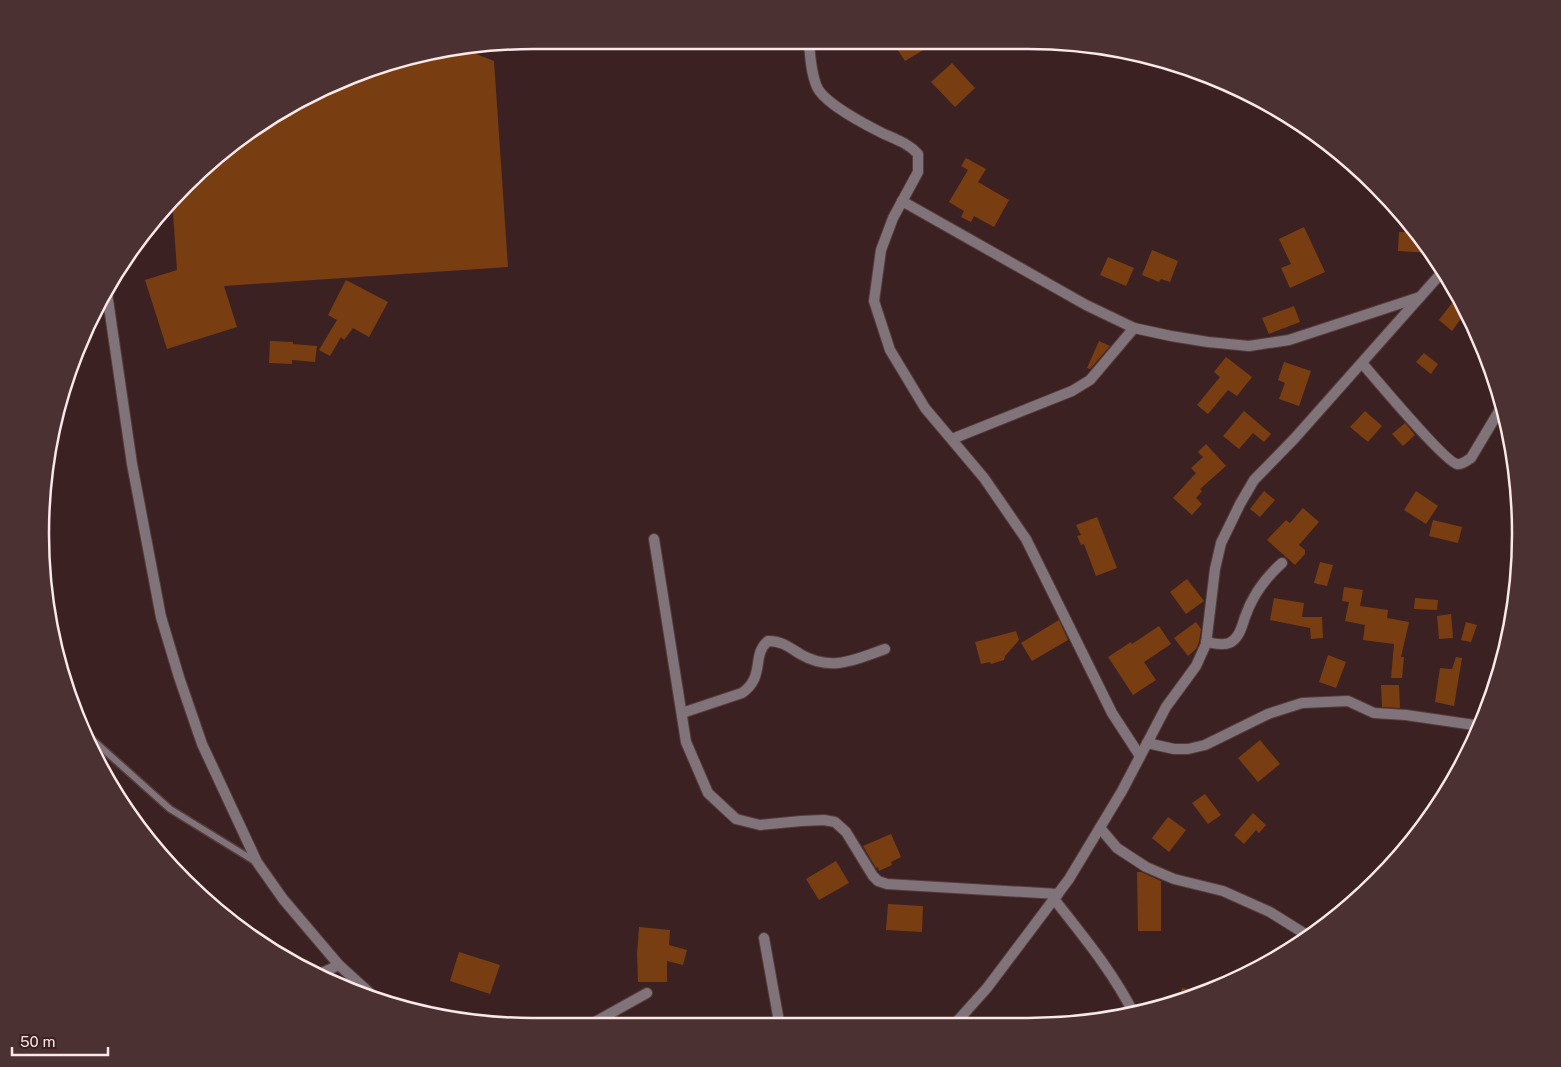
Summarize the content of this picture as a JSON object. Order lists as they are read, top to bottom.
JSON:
{
  "scale_bar": "50 m"
}
